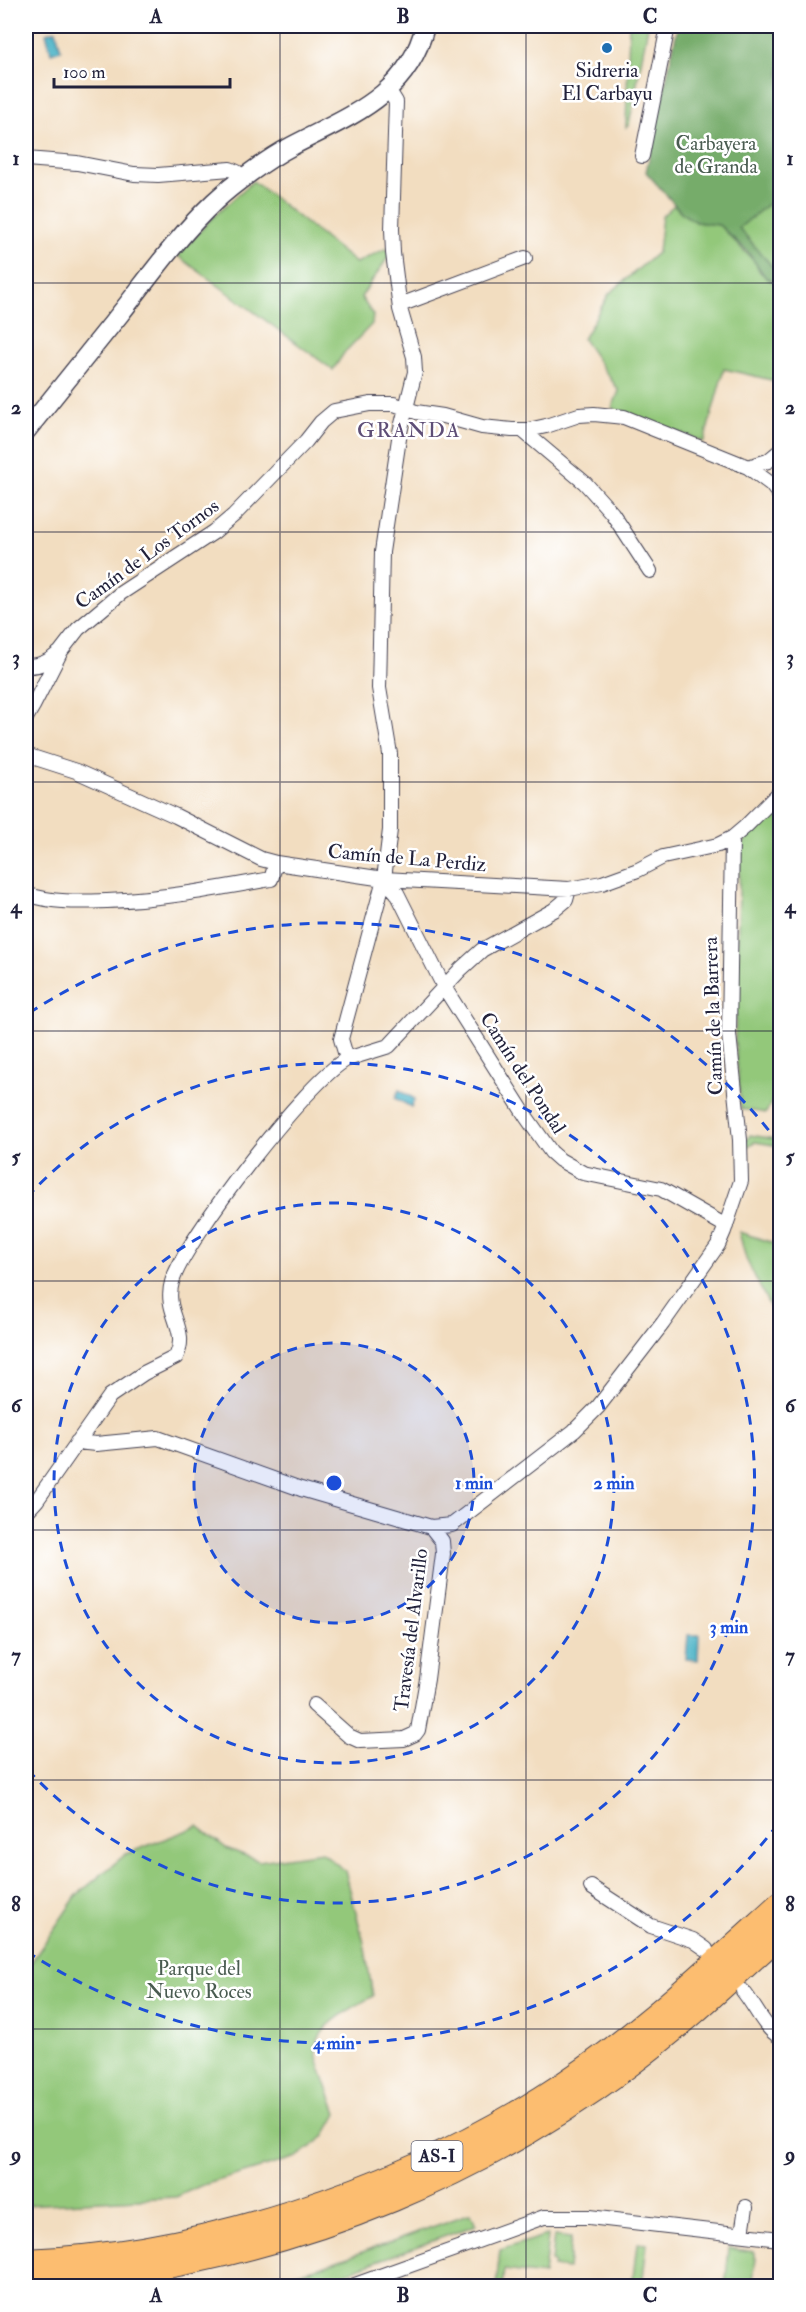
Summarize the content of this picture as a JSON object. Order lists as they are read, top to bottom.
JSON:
{
  "streets": {
    "highway": ["AS-I"],
    "street": [
      "Camín de Los Tornos",
      "Camín de La Perdiz",
      "Camín de la Barrera",
      "Camín del Pondal",
      "Travesía del Alvarillo"
    ]
  },
  "crossings": [
    ["Camín de La Perdiz", "Camín de la Barrera"],
    ["Camín de La Perdiz", "Camín del Pondal"],
    ["Camín de la Barrera", "Camín del Pondal"],
    ["Camín de la Barrera", "Travesía del Alvarillo"]
  ],
  "districts": ["GRANDA"],
  "parks": ["Carbayera de Granda", "Parque del Nuevo Roces"],
  "places": ["Sidreria El Carbayu"],
  "scale_bar": "100 m",
  "grid": {
    "columns": ["A", "B", "C"],
    "rows": [
      "1",
      "2",
      "3",
      "4",
      "5",
      "6",
      "7",
      "8",
      "9"
    ]
  },
  "rings": [
    "1 min",
    "2 min",
    "3 min",
    "4 min"
  ]
}
